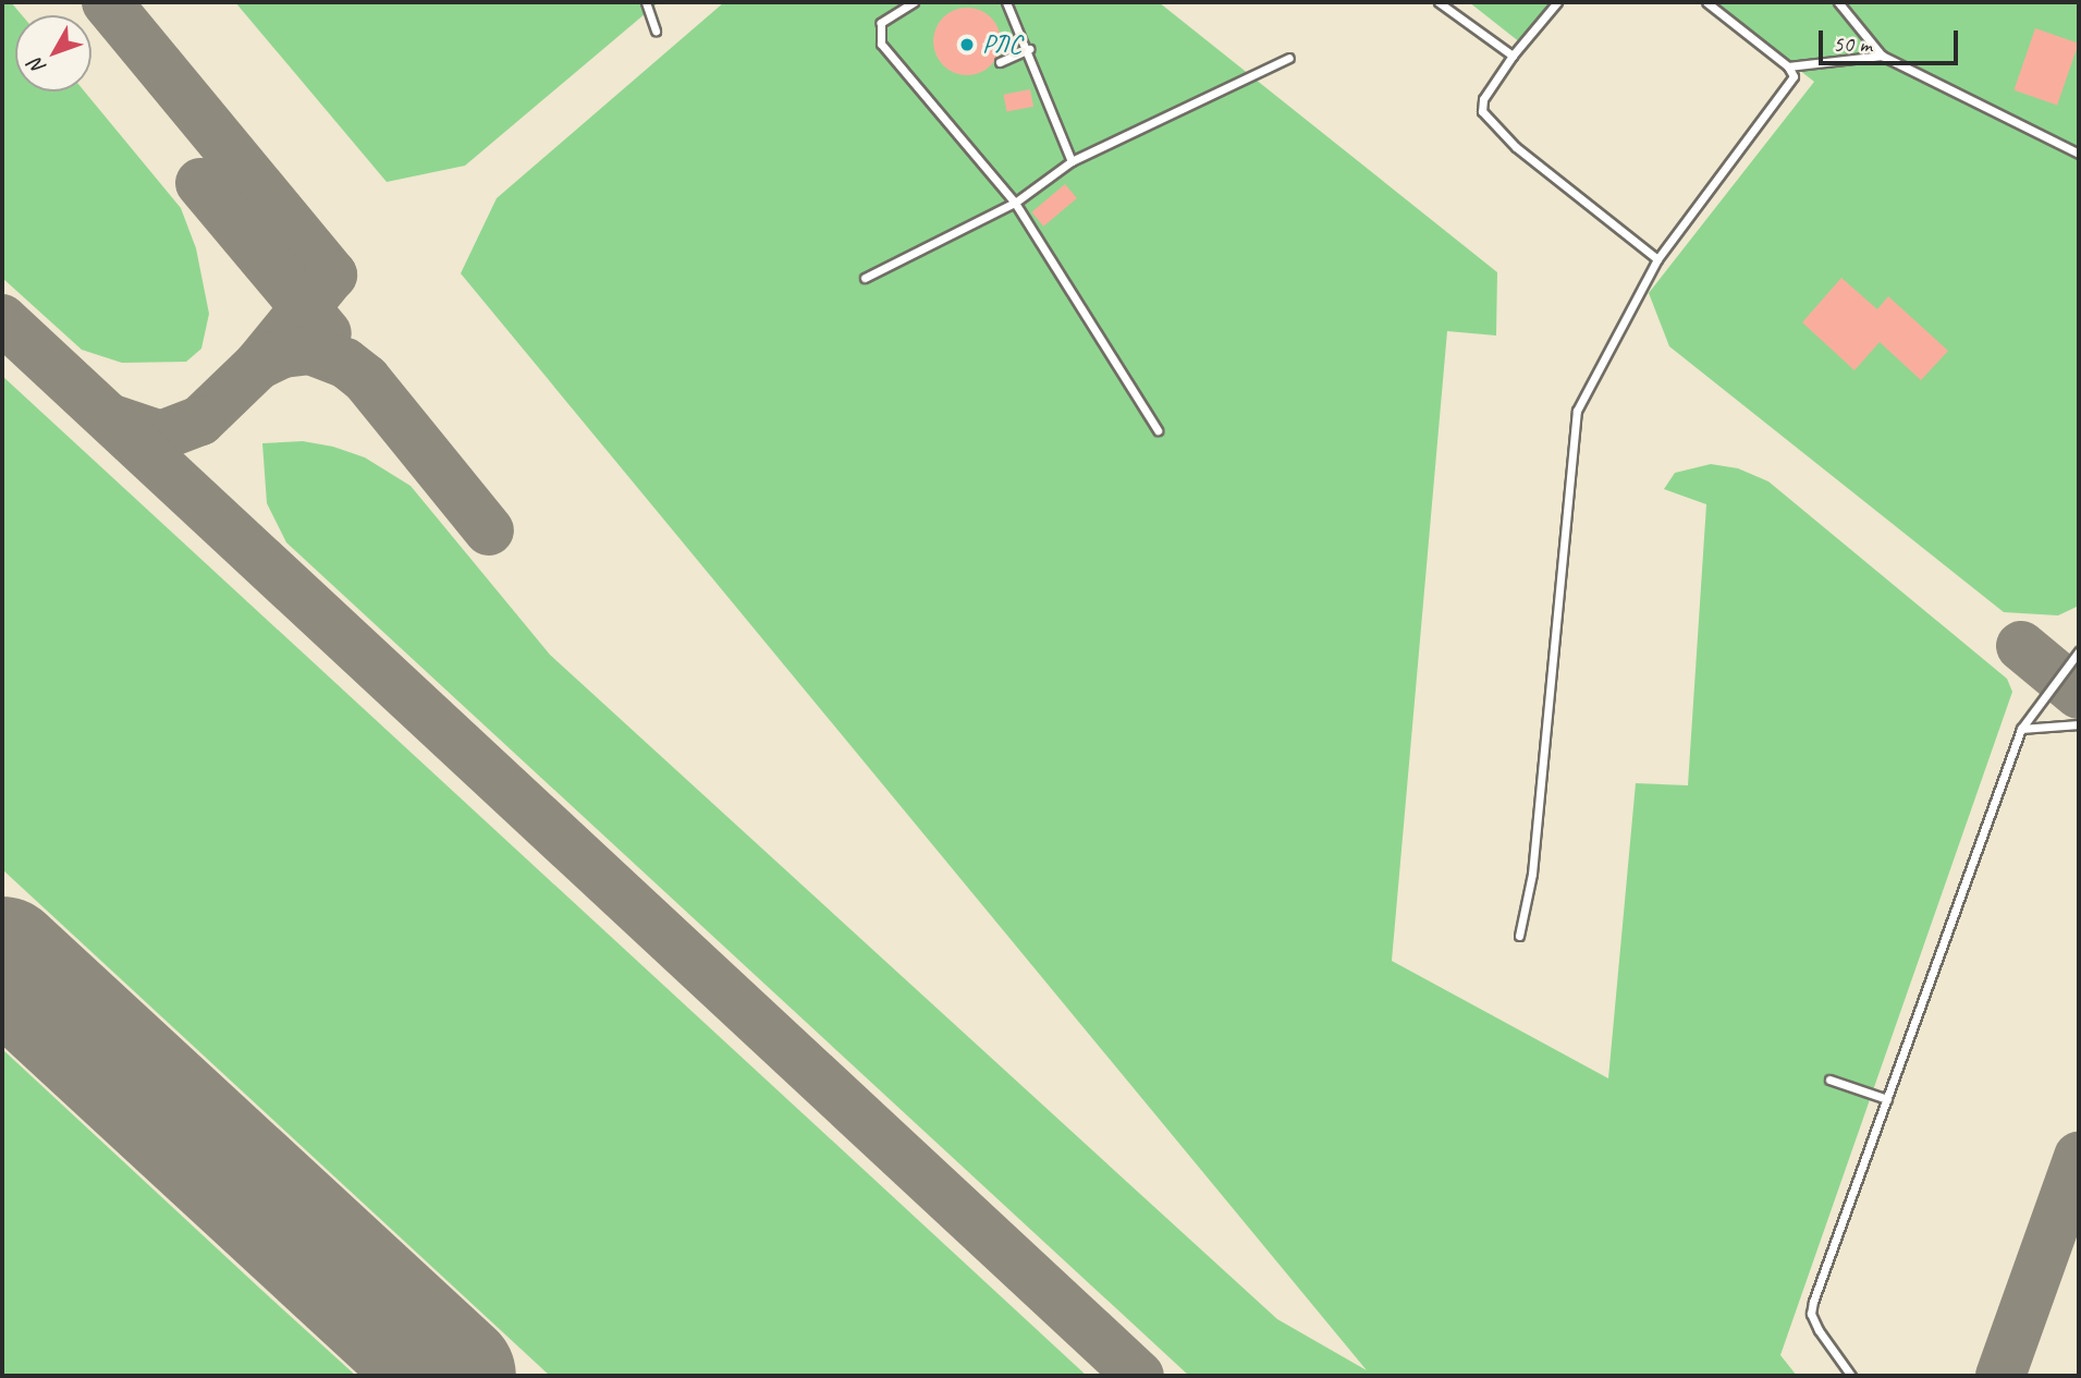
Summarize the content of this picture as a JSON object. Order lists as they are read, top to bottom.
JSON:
{
  "places": ["РЛС"],
  "scale_bar": "50 m",
  "north": "bottom left"
}
